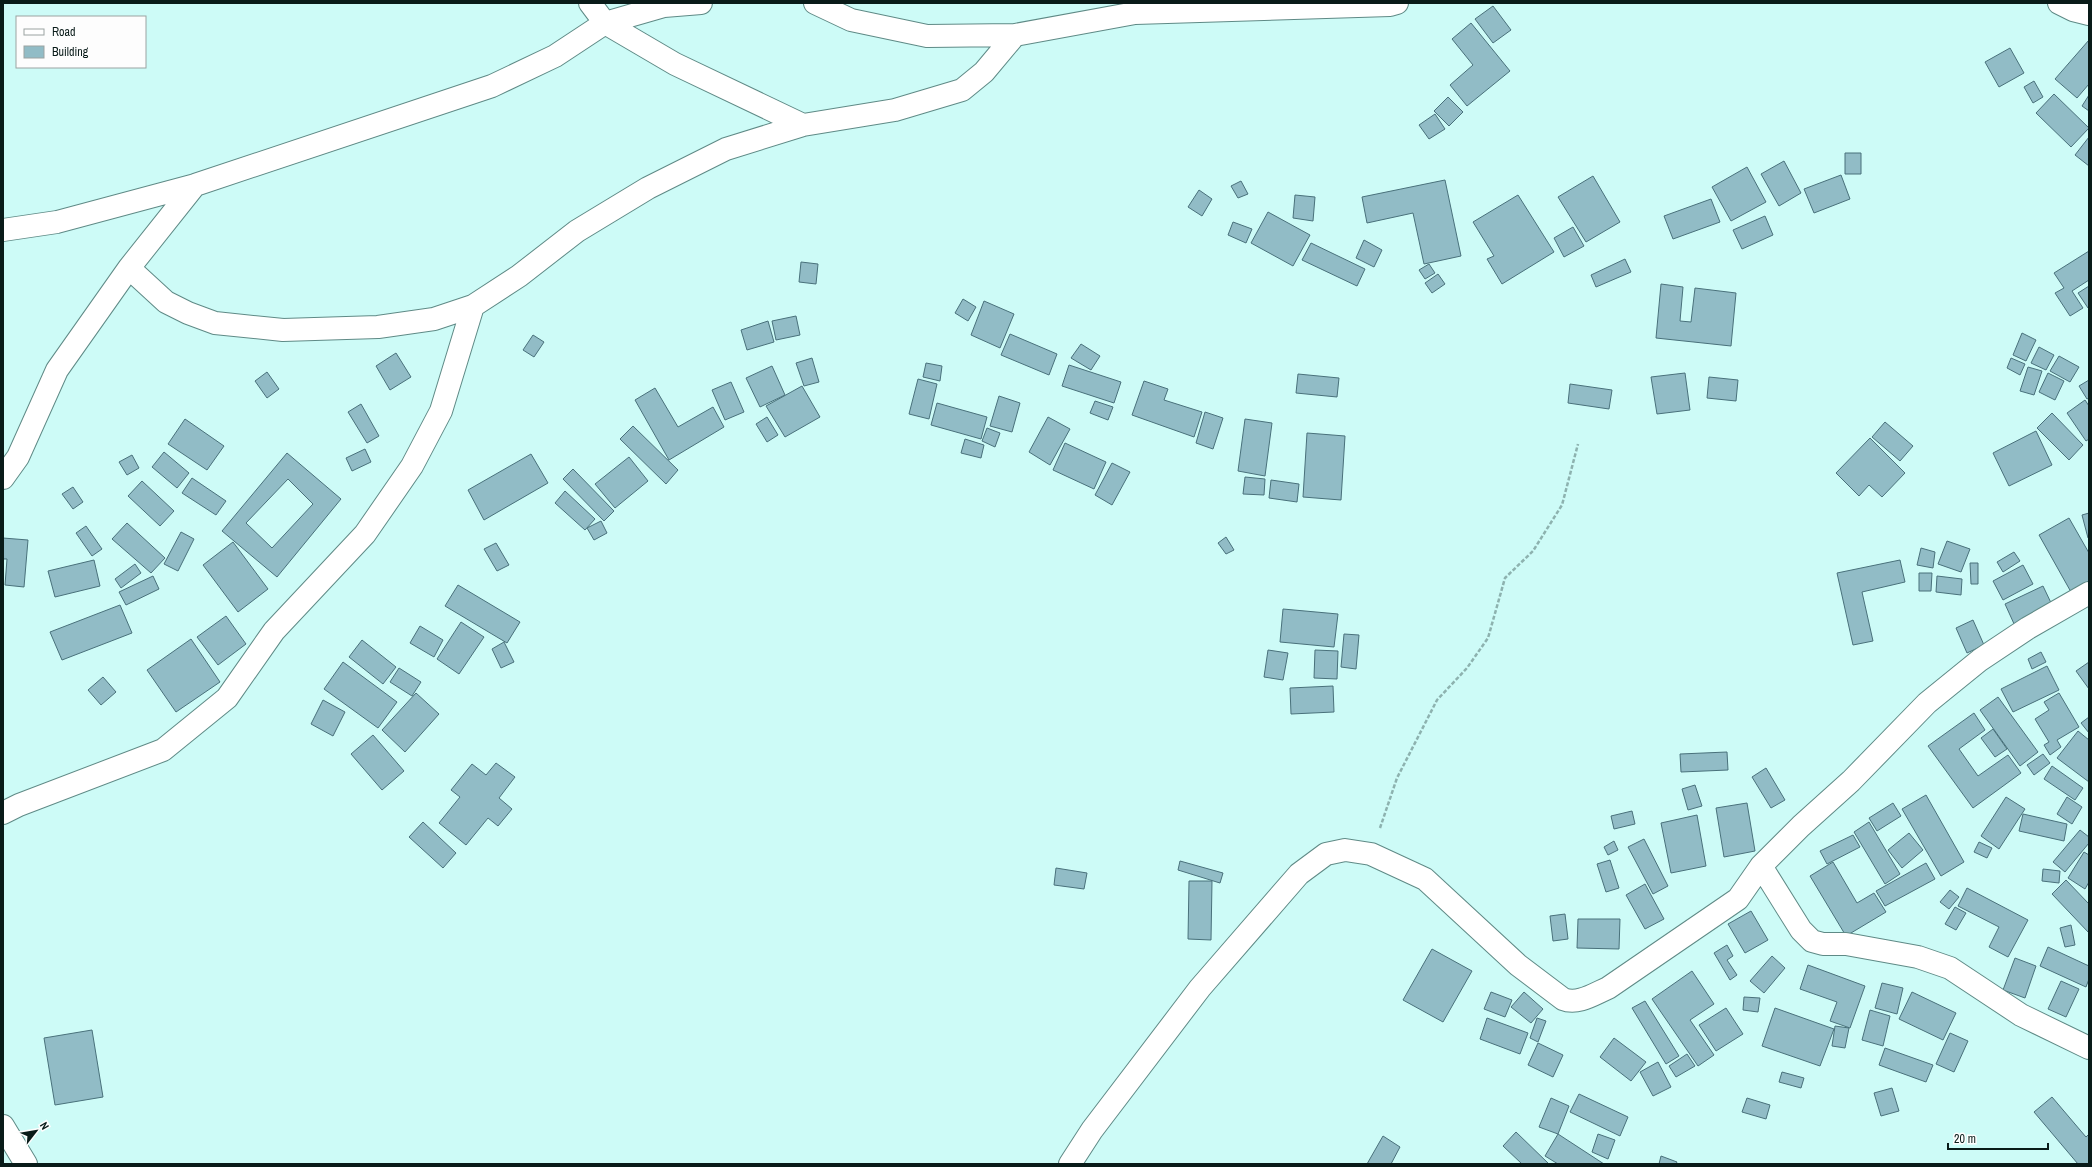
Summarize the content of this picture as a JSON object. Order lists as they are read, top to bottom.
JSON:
{
  "legend": ["Road", "Building"],
  "scale_bar": "20 m",
  "north": "top right"
}
